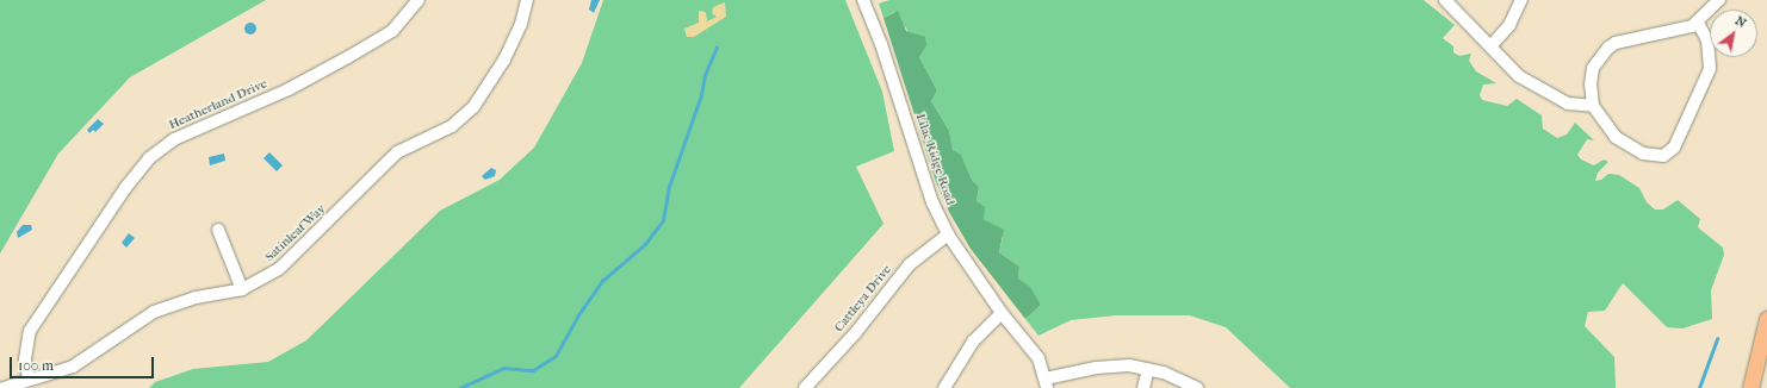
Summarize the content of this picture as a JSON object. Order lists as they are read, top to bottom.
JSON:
{
  "streets": {
    "street": [
      "Heatherland Drive",
      "Lilac Ridge Road",
      "Satinleaf Way",
      "Cattleya Drive"
    ]
  },
  "crossings": [
    ["Heatherland Drive", "Satinleaf Way"],
    ["Lilac Ridge Road", "Cattleya Drive"]
  ],
  "scale_bar": "100 m",
  "north": "top right"
}
